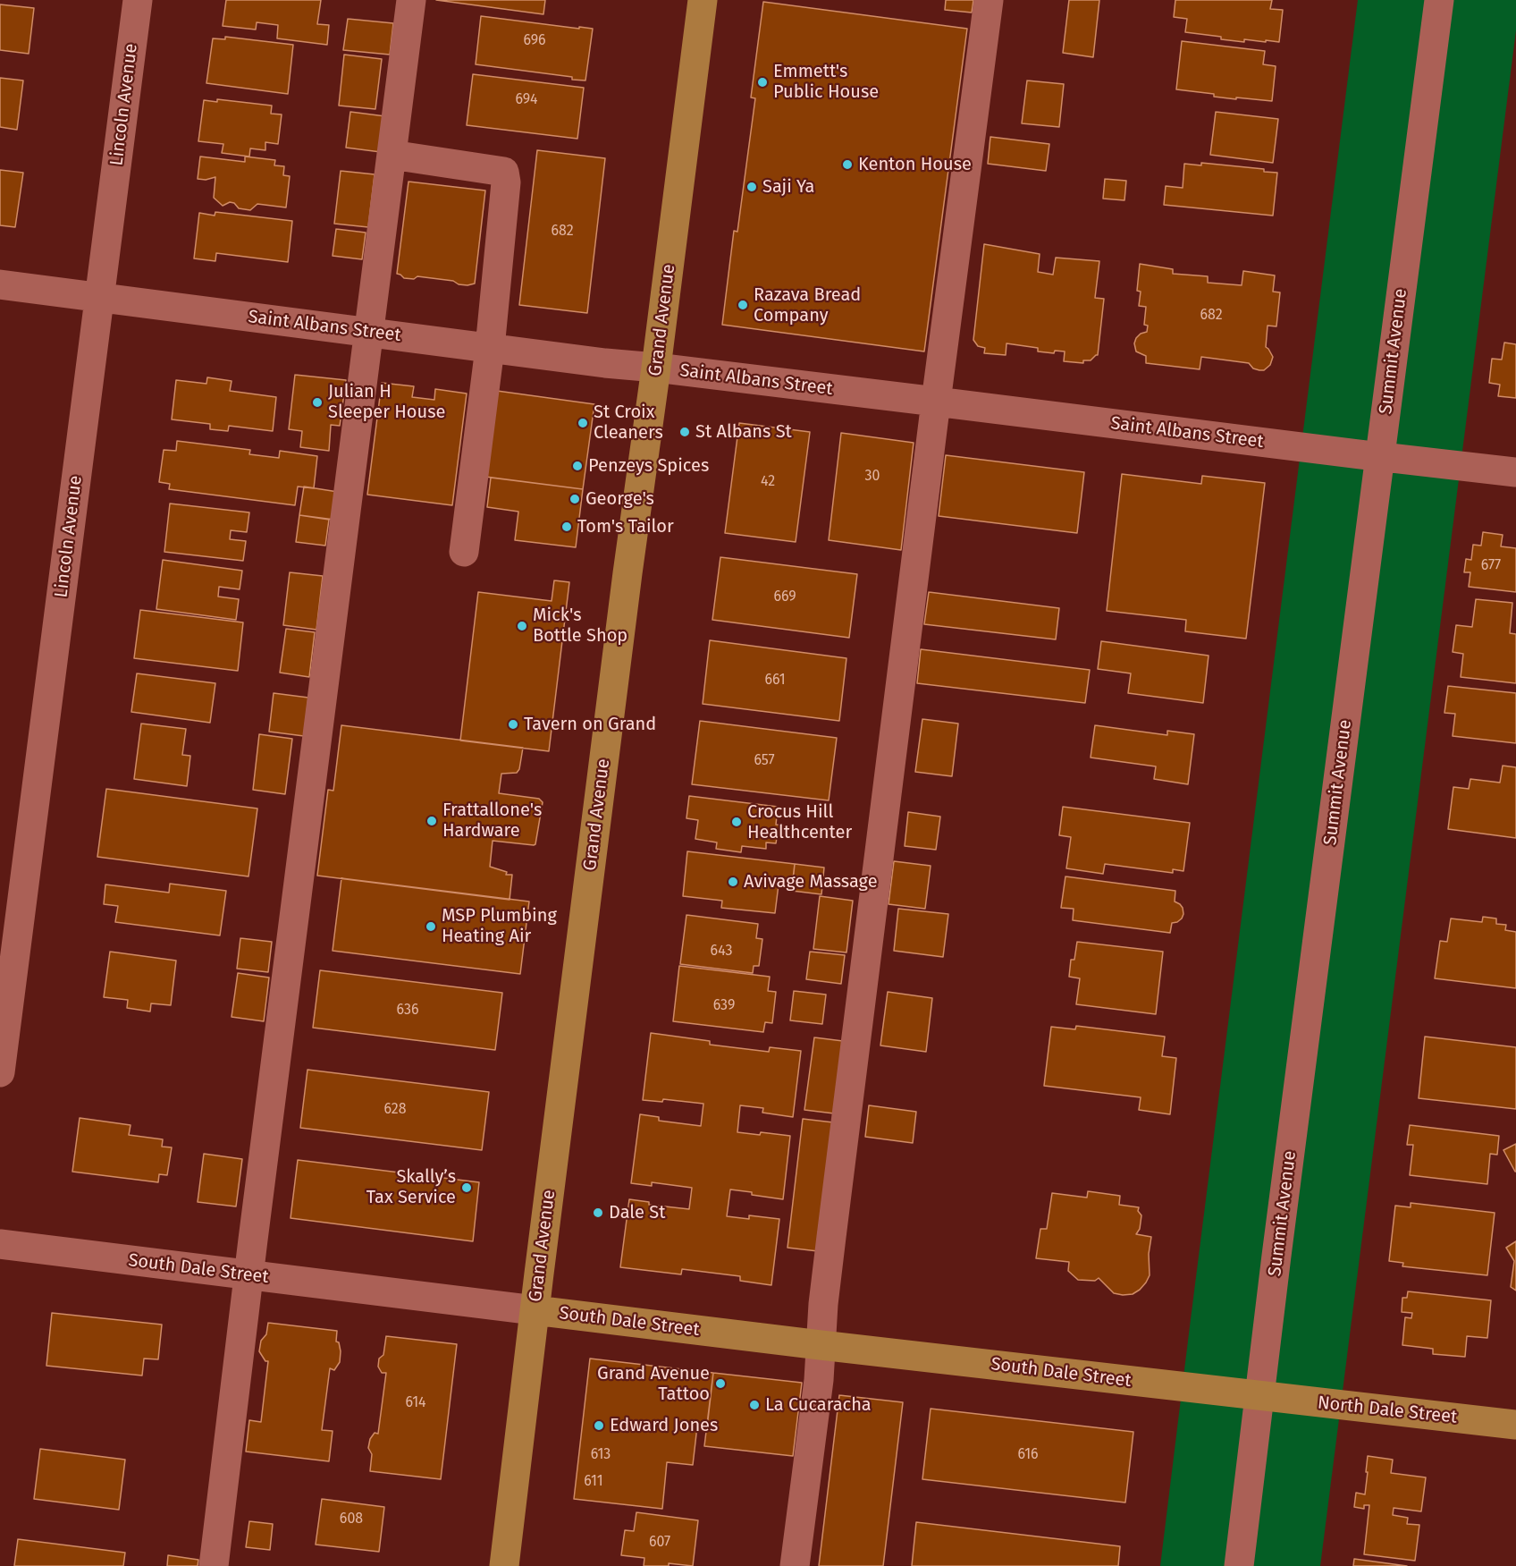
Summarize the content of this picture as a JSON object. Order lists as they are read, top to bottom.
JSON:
{
  "streets": {
    "main road": ["Grand Avenue", "South Dale Street", "North Dale Street"],
    "street": ["Lincoln Avenue", "Saint Albans Street", "Summit Avenue"]
  },
  "crossings": [
    ["Lincoln Avenue", "Saint Albans Street"],
    ["Grand Avenue", "Saint Albans Street"],
    ["Grand Avenue", "South Dale Street"],
    ["Saint Albans Street", "Summit Avenue"],
    ["Summit Avenue", "South Dale Street"],
    ["Summit Avenue", "North Dale Street"],
    ["South Dale Street", "North Dale Street"]
  ],
  "places": [
    "Emmett's Public House",
    "Kenton House",
    "Saji Ya",
    "Razava Bread Company",
    "Julian H Sleeper House",
    "St Croix Cleaners",
    "St Albans St",
    "Penzeys Spices",
    "George's",
    "Tom's Tailor",
    "Mick's Bottle Shop",
    "Tavern on Grand",
    "Frattallone's Hardware",
    "Crocus Hill Healthcenter",
    "Avivage Massage",
    "MSP Plumbing Heating Air",
    "Skally’s Tax Service",
    "Dale St",
    "Grand Avenue Tattoo",
    "La Cucaracha",
    "Edward Jones"
  ],
  "house_numbers": [
    "696",
    "694",
    "682",
    "682",
    "30",
    "42",
    "677",
    "669",
    "661",
    "657",
    "643",
    "639",
    "636",
    "628",
    "614",
    "613",
    "616",
    "611",
    "608",
    "607"
  ]
}
